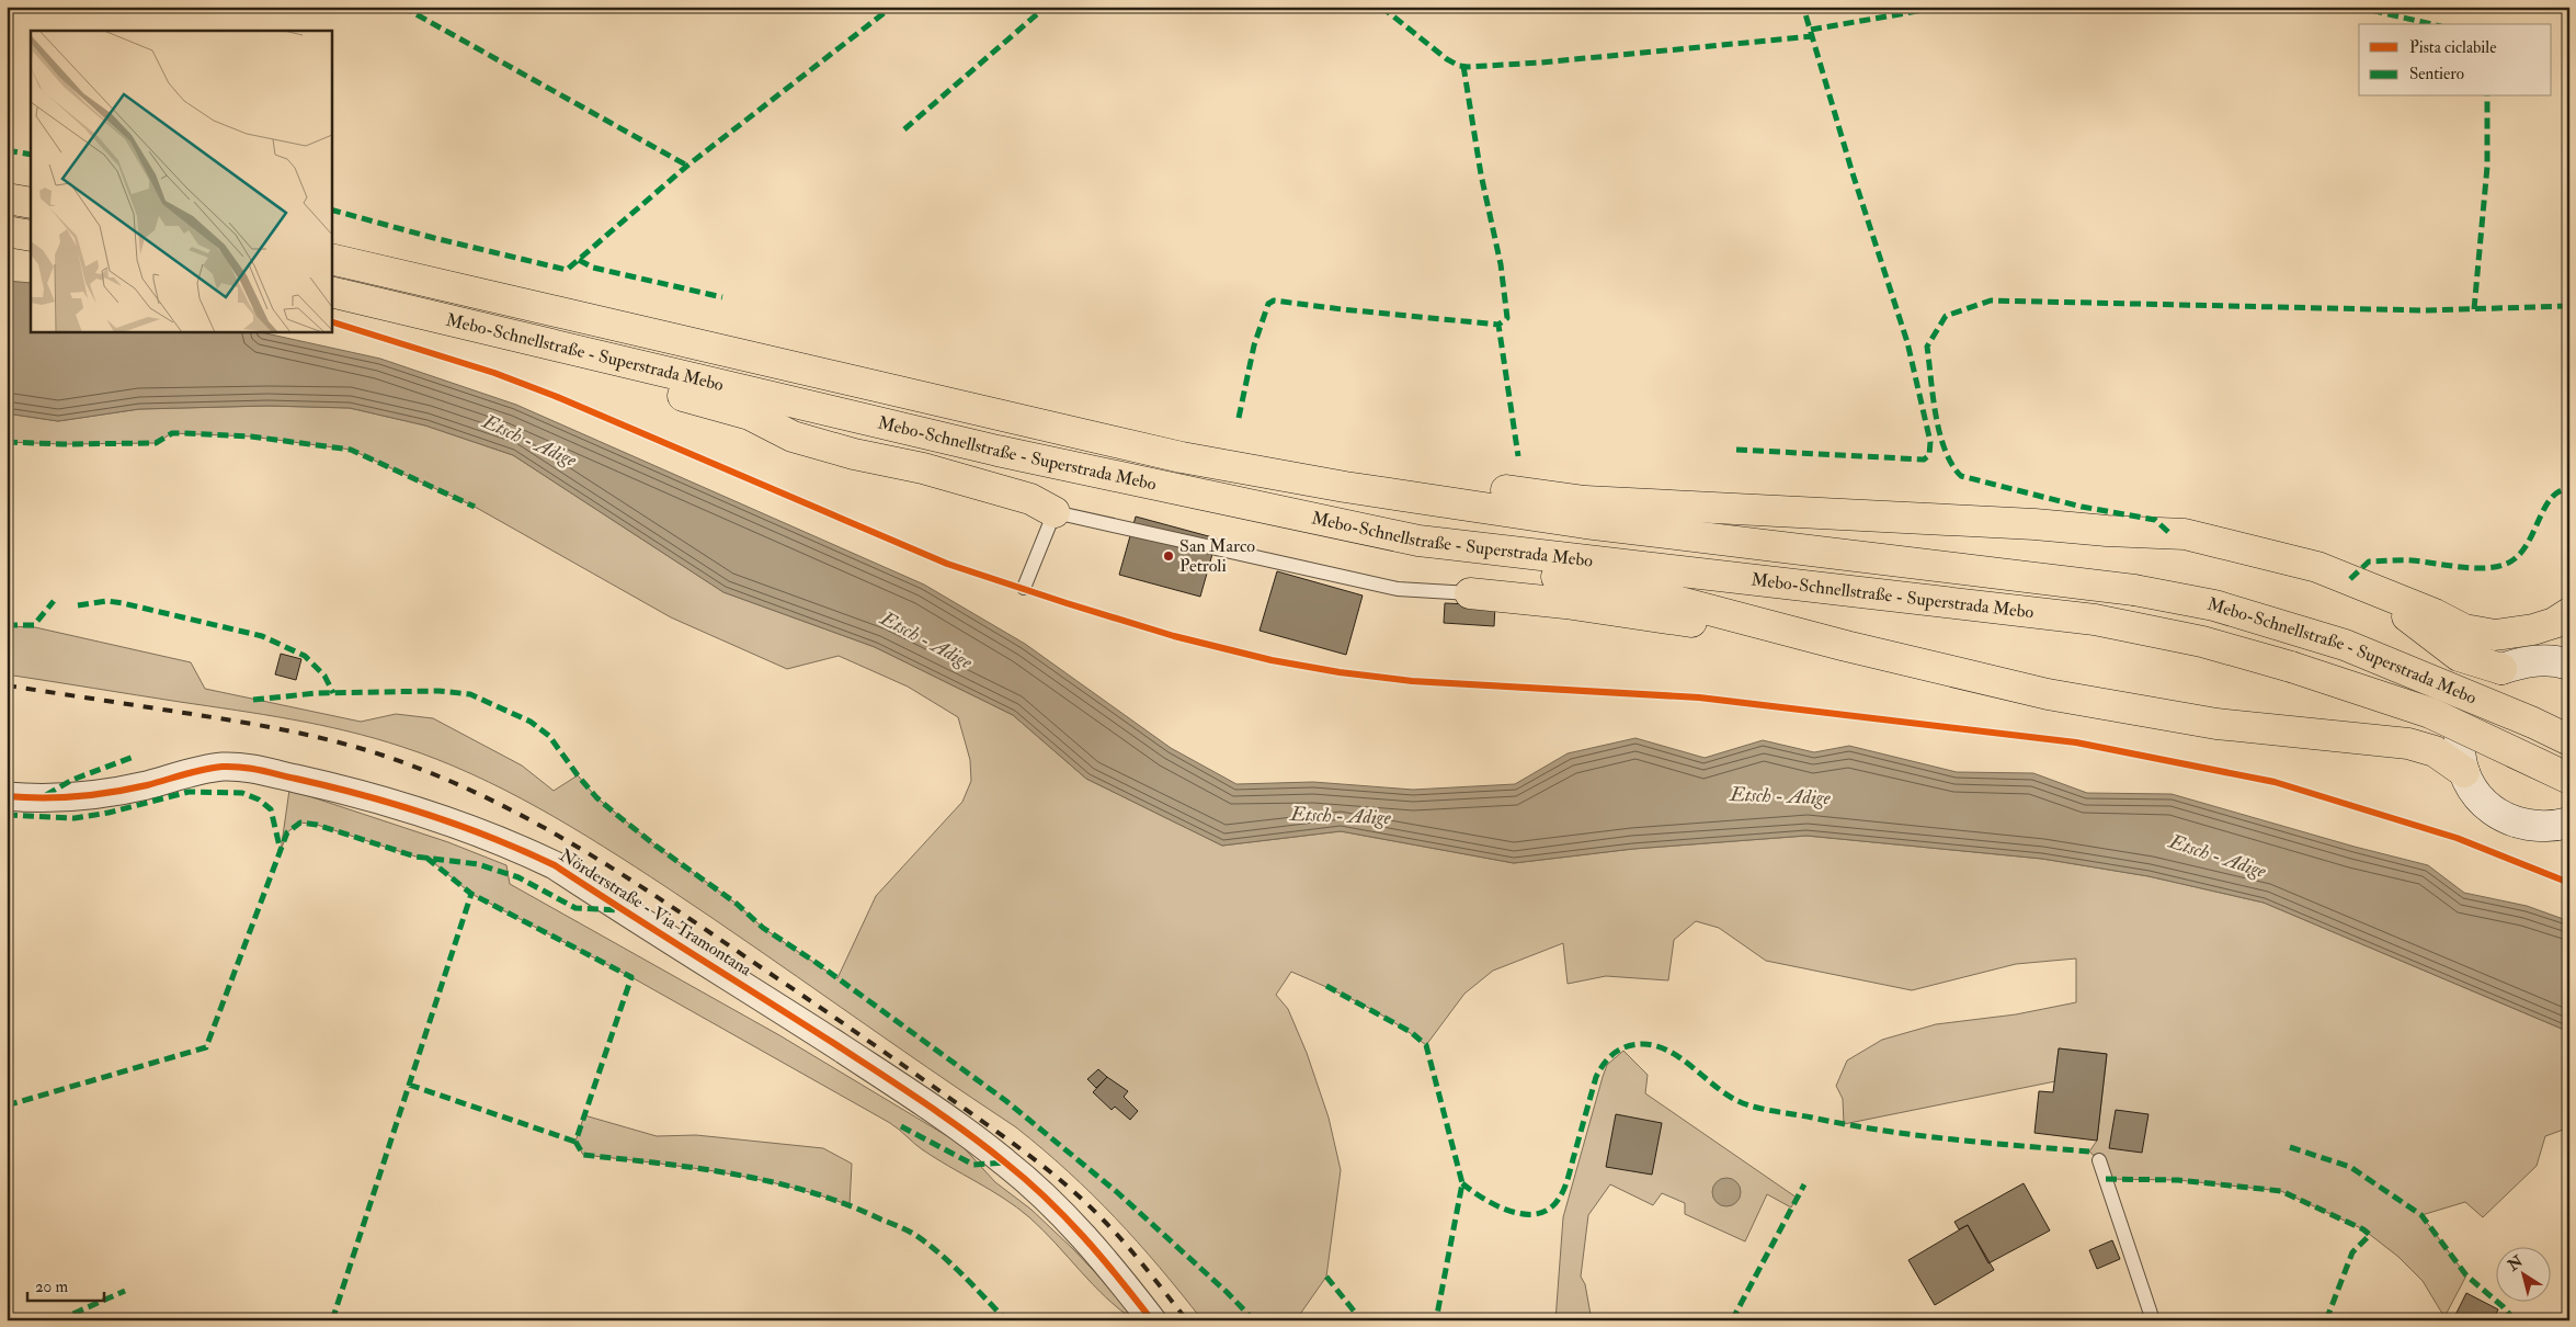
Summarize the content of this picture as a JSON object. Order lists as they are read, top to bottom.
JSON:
{
  "streets": {
    "highway": ["Mebo-Schnellstraße - Superstrada Mebo"],
    "street": ["Nörderstraße - Via Tramontana"]
  },
  "water": ["Etsch - Adige"],
  "places": ["San Marco Petroli"],
  "legend": ["Pista ciclabile", "Sentiero"],
  "scale_bar": "20 m",
  "north": "top left"
}
